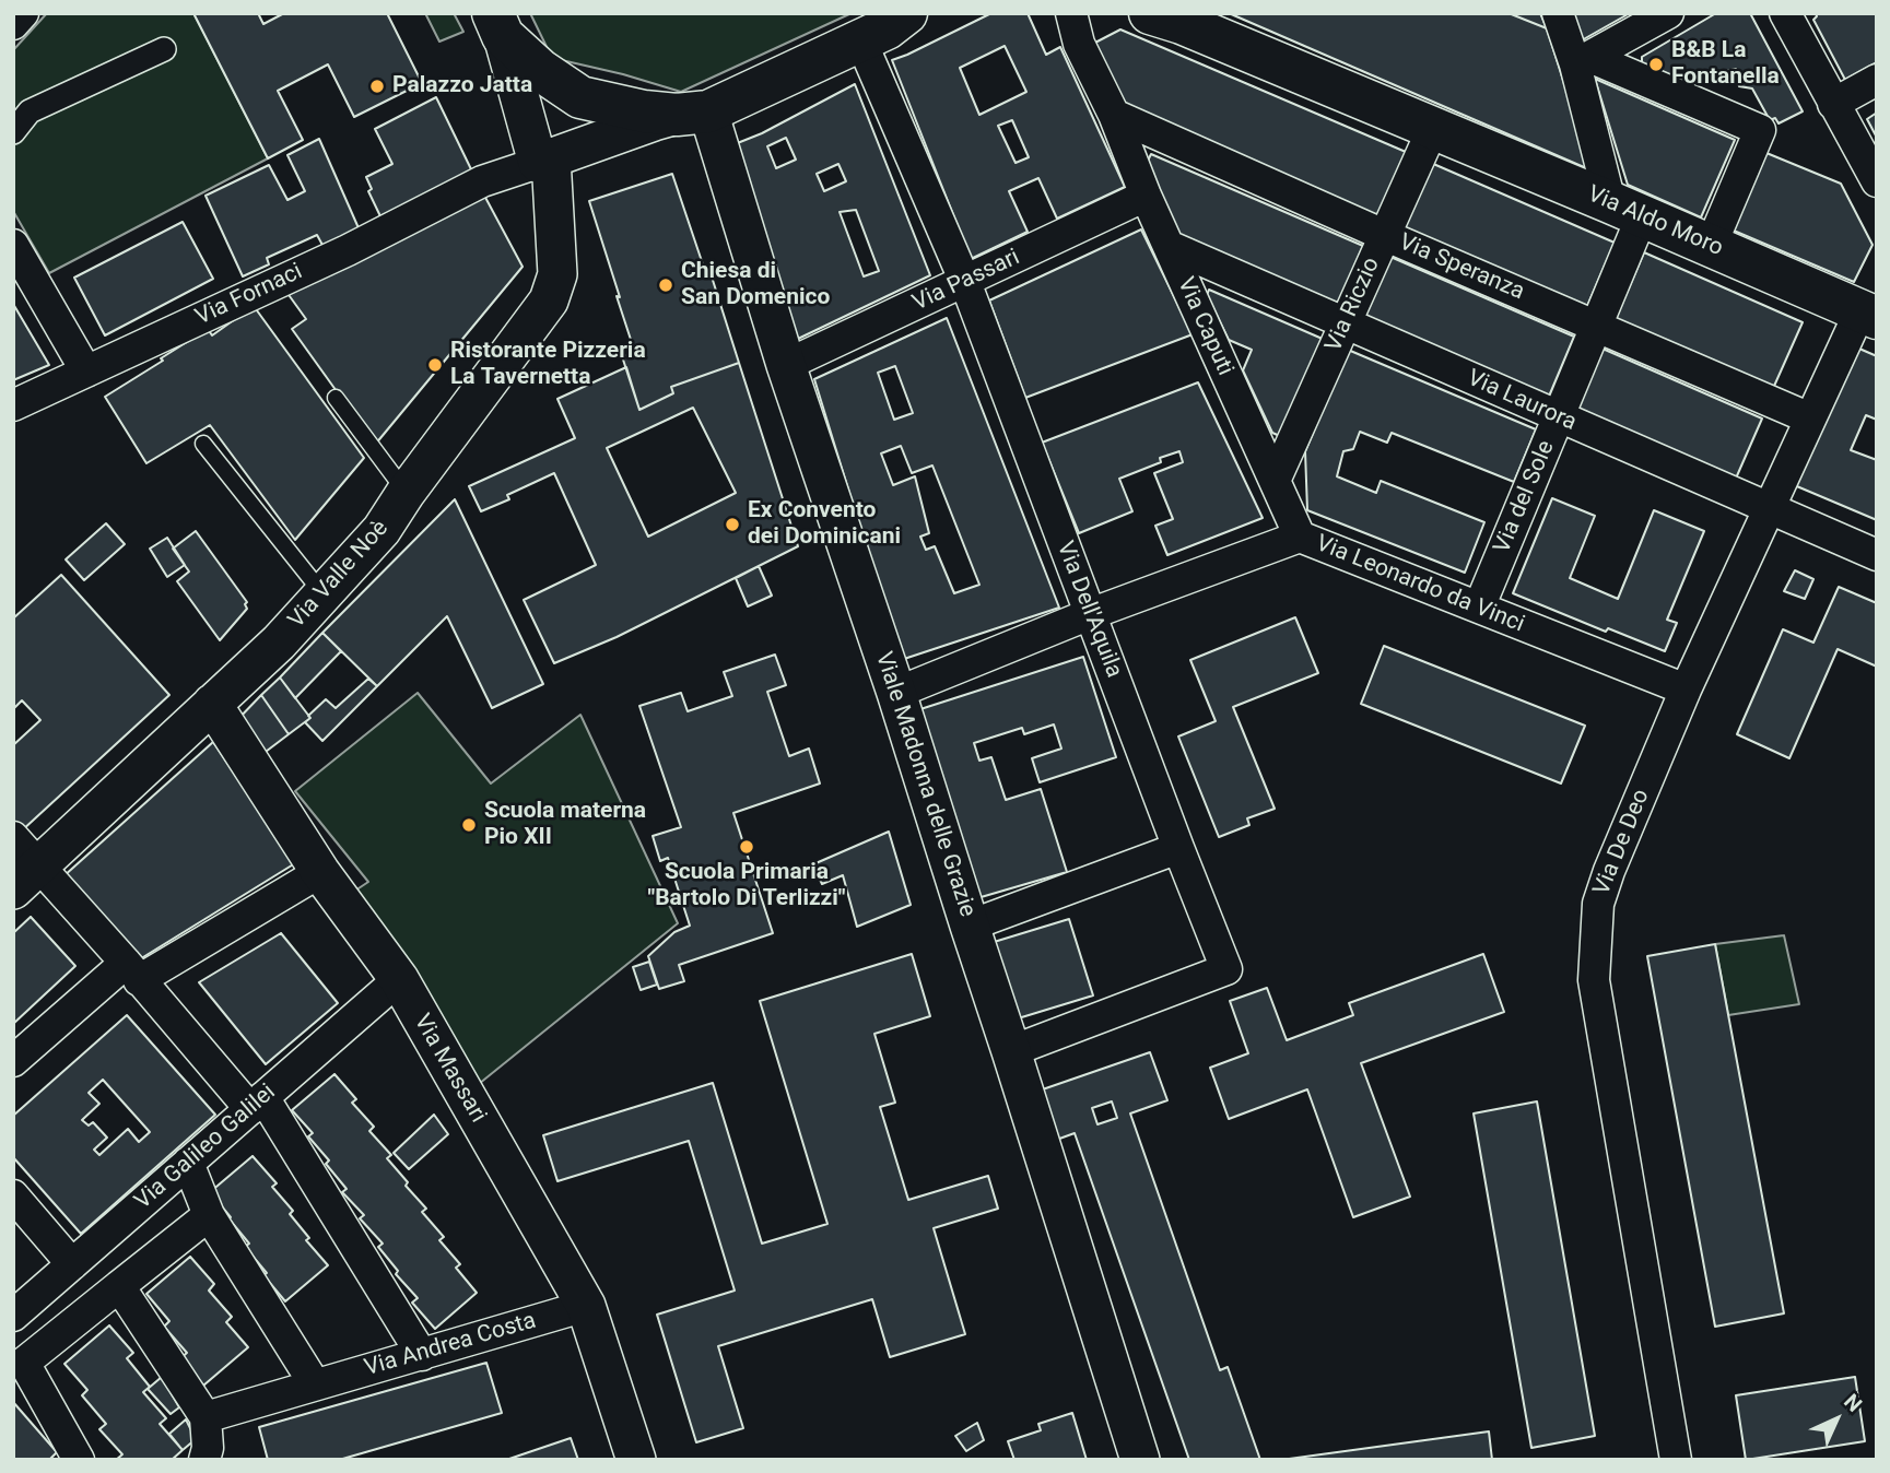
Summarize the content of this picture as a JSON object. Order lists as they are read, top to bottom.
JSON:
{
  "streets": {
    "main road": ["Via Aldo Moro"],
    "street": [
      "Via Speranza",
      "Via Passari",
      "Via Fornaci",
      "Via Riczio",
      "Via Caputi",
      "Via Laurora",
      "Via del Sole",
      "Via Valle Noè",
      "Via Leonardo da Vinci",
      "Via Dell'Aquila",
      "Viale Madonna delle Grazie",
      "Via De Deo",
      "Via Massari",
      "Via Galileo Galilei",
      "Via Andrea Costa"
    ]
  },
  "crossings": [
    ["Via Aldo Moro", "Via Riczio"],
    ["Via Aldo Moro", "Via del Sole"],
    ["Via Aldo Moro", "Via De Deo"],
    ["Via Speranza", "Via Riczio"],
    ["Via Speranza", "Via Caputi"],
    ["Via Speranza", "Via del Sole"],
    ["Via Speranza", "Via De Deo"],
    ["Via Passari", "Via Caputi"],
    ["Via Passari", "Via Dell'Aquila"],
    ["Via Passari", "Viale Madonna delle Grazie"],
    ["Via Fornaci", "Via Valle Noè"],
    ["Via Riczio", "Via Caputi"],
    ["Via Riczio", "Via Laurora"],
    ["Via Caputi", "Via Laurora"],
    ["Via Caputi", "Via Leonardo da Vinci"],
    ["Via Laurora", "Via del Sole"],
    ["Via Laurora", "Via De Deo"],
    ["Via del Sole", "Via Leonardo da Vinci"],
    ["Via Valle Noè", "Via Massari"],
    ["Via Leonardo da Vinci", "Via Dell'Aquila"],
    ["Via Leonardo da Vinci", "Viale Madonna delle Grazie"],
    ["Via Leonardo da Vinci", "Via De Deo"],
    ["Via Dell'Aquila", "Viale Madonna delle Grazie"],
    ["Via Massari", "Via Galileo Galilei"],
    ["Via Massari", "Via Andrea Costa"]
  ],
  "places": [
    "B&B La Fontanella",
    "Palazzo Jatta",
    "Chiesa di San Domenico",
    "Ristorante Pizzeria La Tavernetta",
    "Ex Convento dei Dominicani",
    "Scuola materna Pio XII",
    "Scuola Primaria \"Bartolo Di Terlizzi\""
  ],
  "north": "top right"
}
